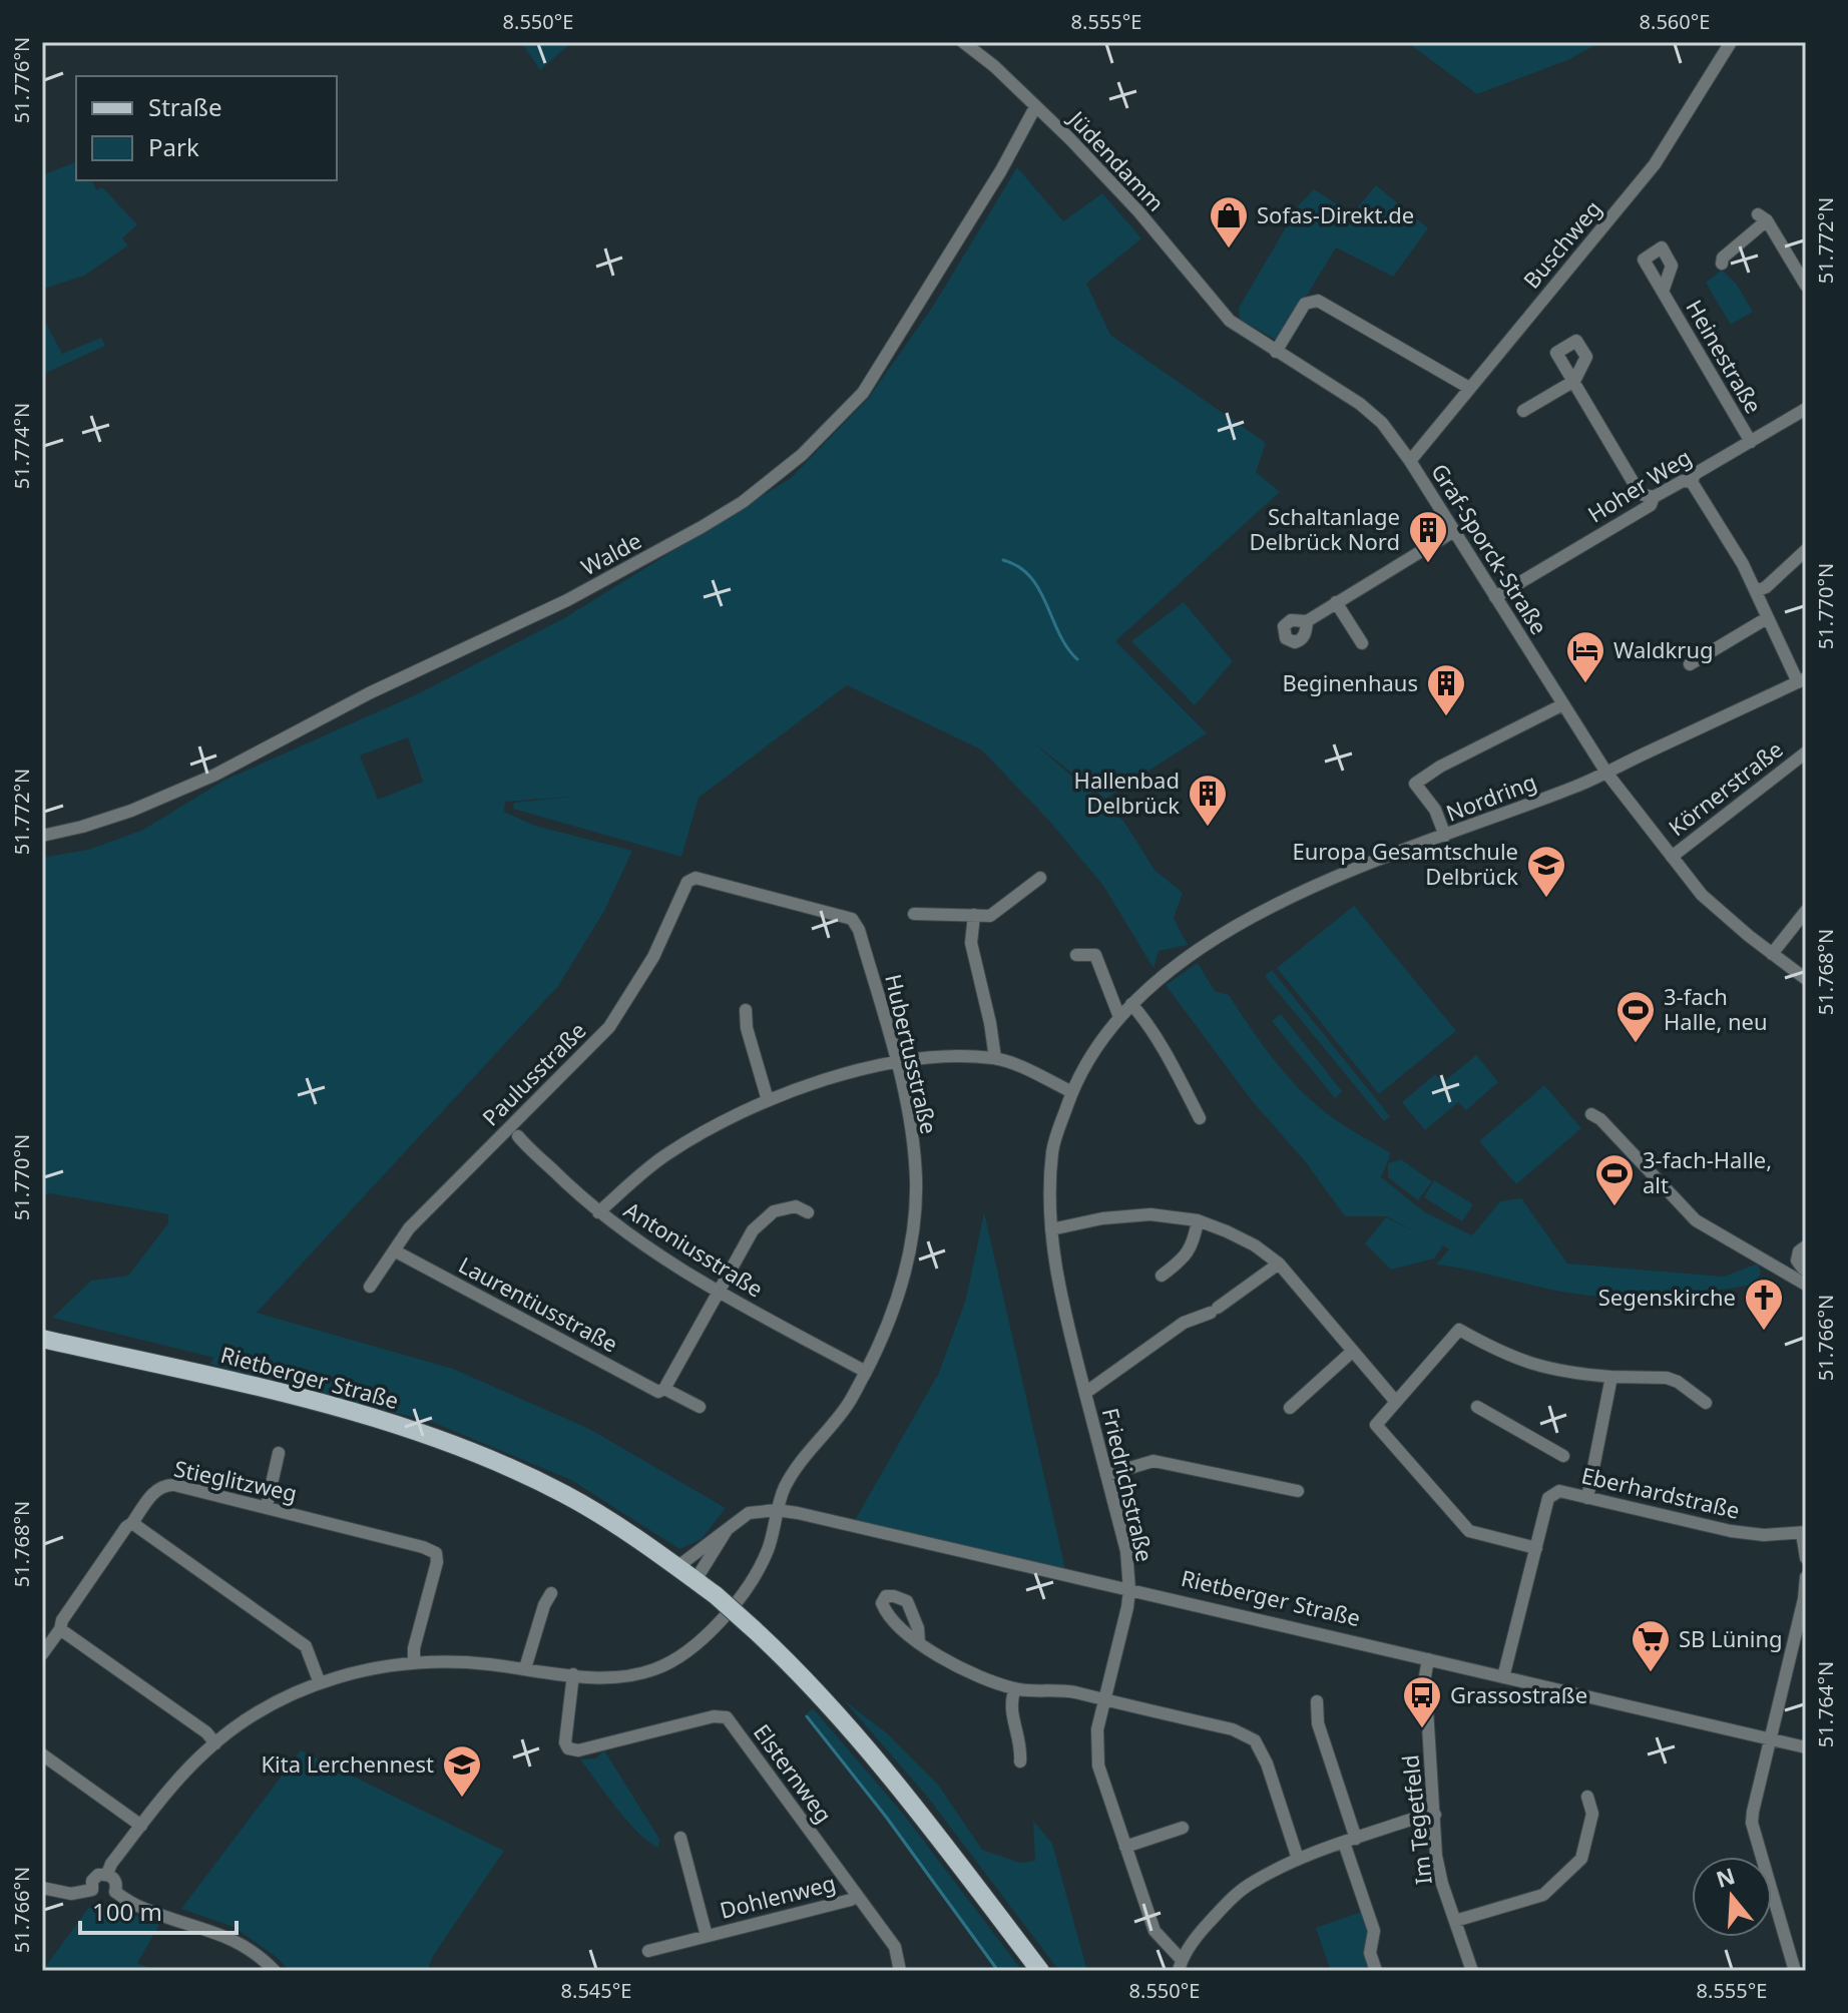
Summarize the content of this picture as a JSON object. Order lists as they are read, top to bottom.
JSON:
{
  "streets": {
    "main road": ["Rietberger Straße"],
    "street": [
      "Jüdendamm",
      "Buschweg",
      "Heinestraße",
      "Hoher Weg",
      "Graf-Sporck-Straße",
      "Walde",
      "Körnerstraße",
      "Nordring",
      "Hubertusstraße",
      "Paulusstraße",
      "Antoniusstraße",
      "Laurentiusstraße",
      "Stieglitzweg",
      "Friedrichstraße",
      "Eberhardstraße",
      "Elsternweg",
      "Im Tegetfeld",
      "Dohlenweg"
    ]
  },
  "crossings": [
    ["Jüdendamm", "Graf-Sporck-Straße"],
    ["Jüdendamm", "Walde"],
    ["Buschweg", "Graf-Sporck-Straße"],
    ["Heinestraße", "Hoher Weg"],
    ["Hoher Weg", "Graf-Sporck-Straße"],
    ["Graf-Sporck-Straße", "Körnerstraße"],
    ["Graf-Sporck-Straße", "Nordring"],
    ["Hubertusstraße", "Paulusstraße"],
    ["Hubertusstraße", "Antoniusstraße"],
    ["Hubertusstraße", "Rietberger Straße"],
    ["Hubertusstraße", "Stieglitzweg"],
    ["Hubertusstraße", "Elsternweg"],
    ["Paulusstraße", "Laurentiusstraße"],
    ["Rietberger Straße", "Friedrichstraße"],
    ["Rietberger Straße", "Eberhardstraße"],
    ["Rietberger Straße", "Im Tegetfeld"],
    ["Elsternweg", "Dohlenweg"]
  ],
  "places": {
    "shop": ["Sofas-Direkt.de"],
    "building": ["Schaltanlage Delbrück Nord", "Beginenhaus", "Hallenbad Delbrück"],
    "hotel": ["Waldkrug"],
    "school or university": ["Europa Gesamtschule Delbrück", "Kita Lerchennest"],
    "sports": ["3-fach Halle, neu", "3-fach-Halle, alt"],
    "church": ["Segenskirche"],
    "supermarket": ["SB Lüning"],
    "bus stop": ["Grassostraße"]
  },
  "legend": ["Straße", "Park"],
  "scale_bar": "100 m",
  "north": "top",
  "coordinates": [
    "8.550°E",
    "8.555°E",
    "8.560°E",
    "51.776°N",
    "51.772°N",
    "51.774°N",
    "51.770°N",
    "51.768°N",
    "51.766°N",
    "51.764°N",
    "8.545°E"
  ]
}
